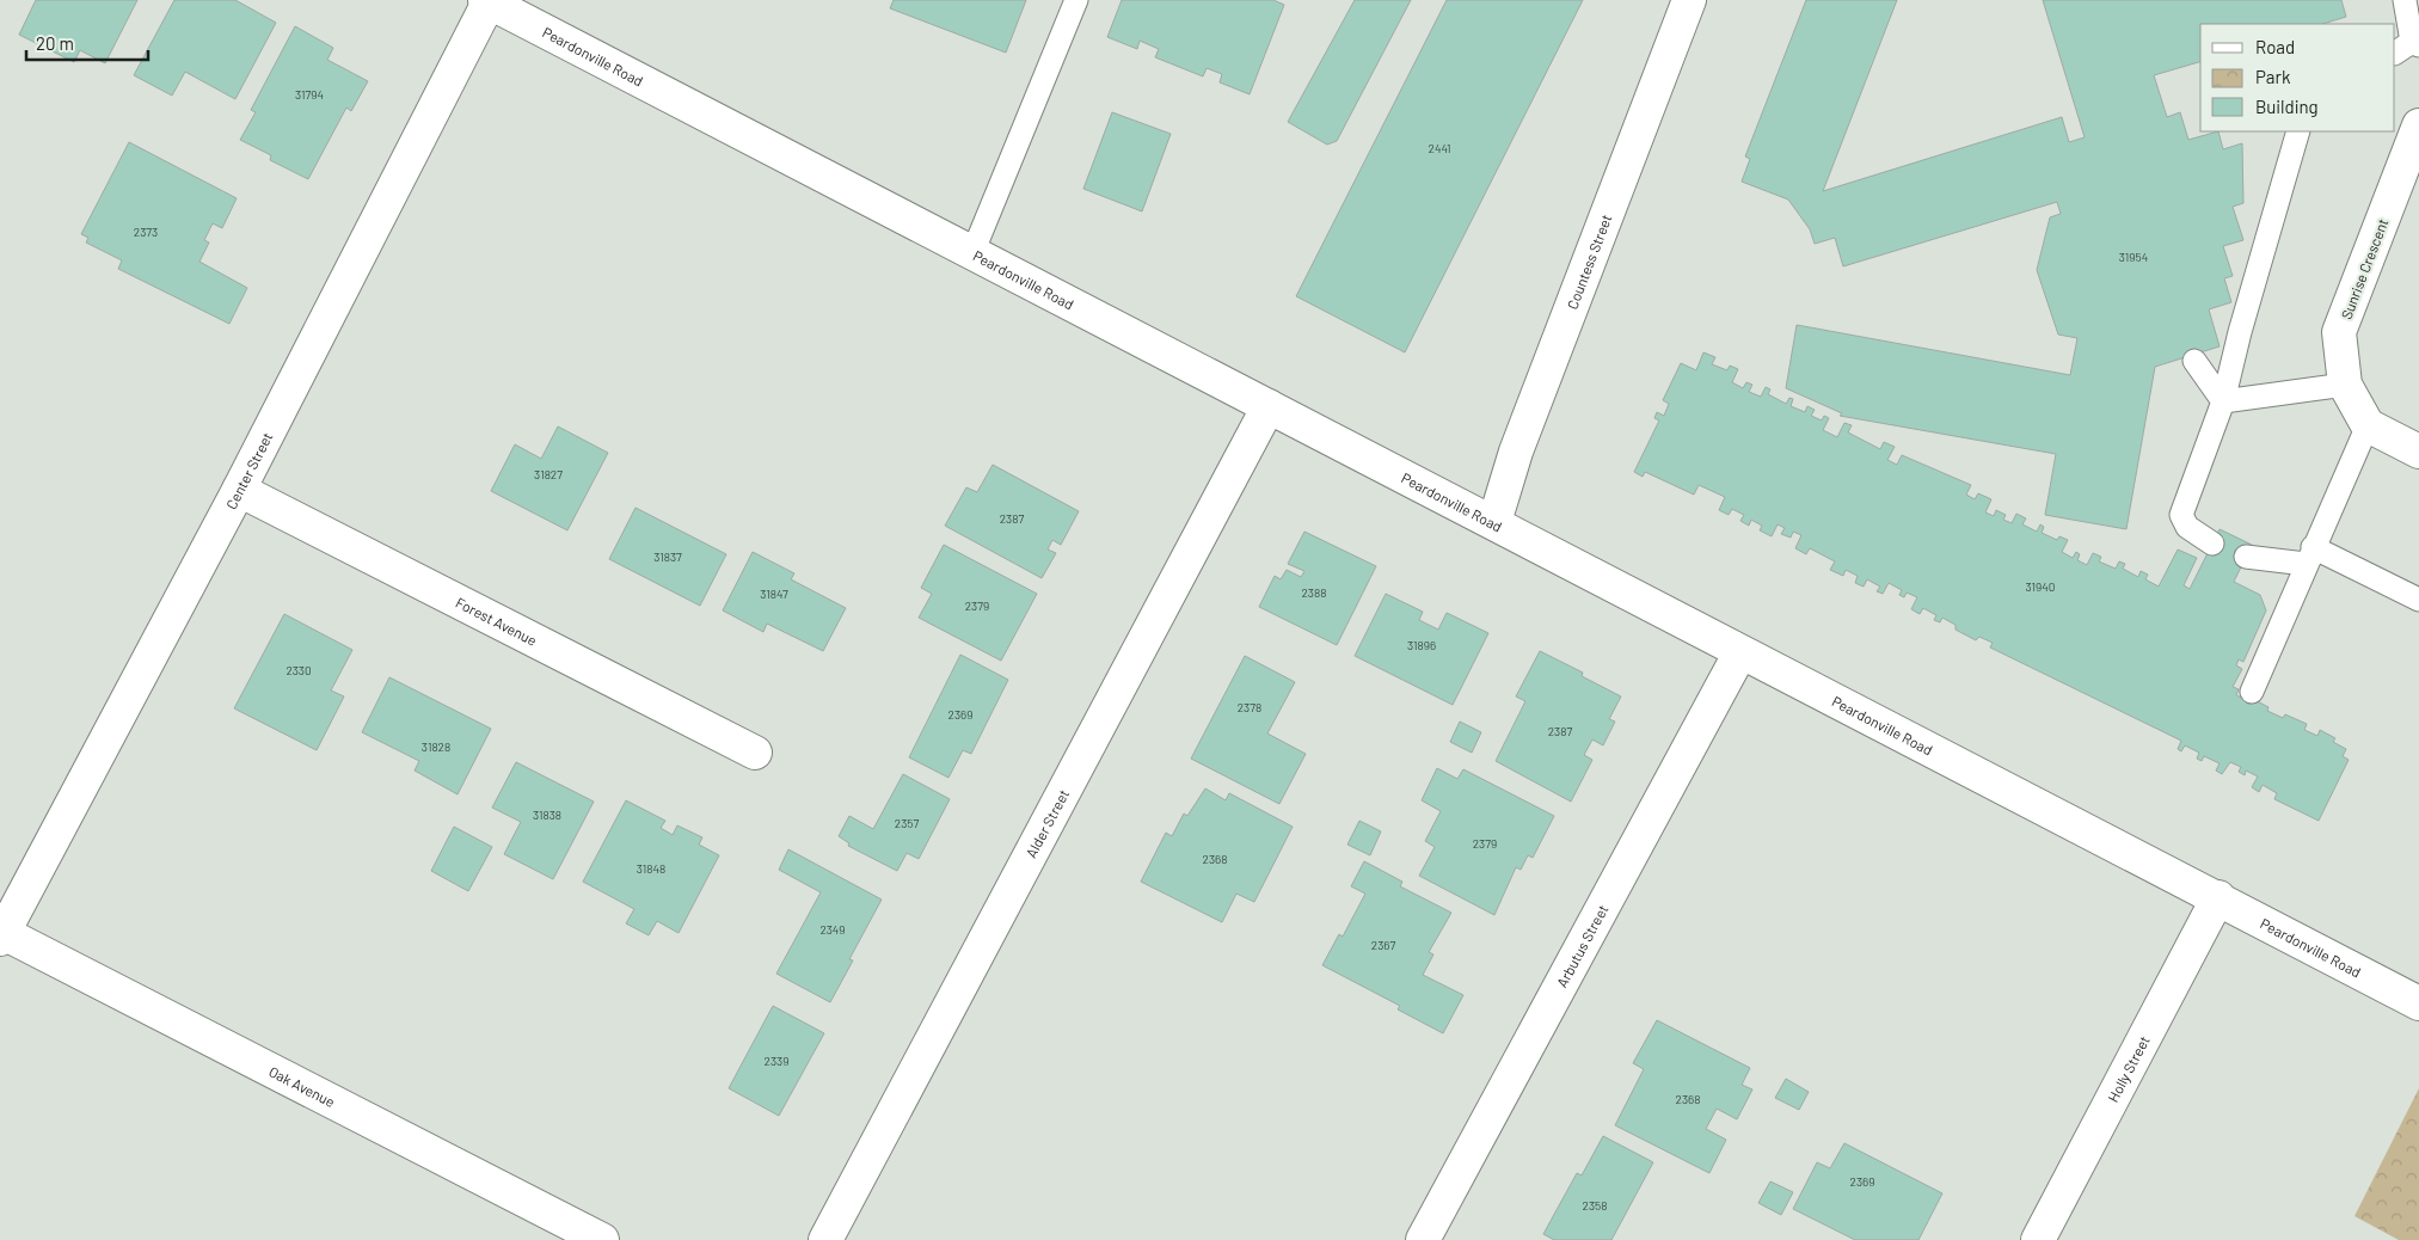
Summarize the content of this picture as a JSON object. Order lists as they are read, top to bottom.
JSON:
{
  "streets": {
    "street": [
      "Peardonville Road",
      "Countess Street",
      "Sunrise Crescent",
      "Center Street",
      "Forest Avenue",
      "Alder Street",
      "Arbutus Street",
      "Holly Street",
      "Oak Avenue"
    ]
  },
  "crossings": [
    ["Peardonville Road", "Countess Street"],
    ["Peardonville Road", "Center Street"],
    ["Peardonville Road", "Alder Street"],
    ["Peardonville Road", "Arbutus Street"],
    ["Peardonville Road", "Holly Street"],
    ["Center Street", "Forest Avenue"],
    ["Center Street", "Oak Avenue"]
  ],
  "house_numbers": [
    "31794",
    "2441",
    "2373",
    "31954",
    "31827",
    "2387",
    "31837",
    "31940",
    "2388",
    "31847",
    "2379",
    "31896",
    "2330",
    "2378",
    "2369",
    "2387",
    "31828",
    "31838",
    "2357",
    "2379",
    "2368",
    "31848",
    "2349",
    "2367",
    "2339",
    "2368",
    "2369",
    "2358"
  ],
  "legend": ["Road", "Park", "Building"],
  "scale_bar": "20 m"
}
